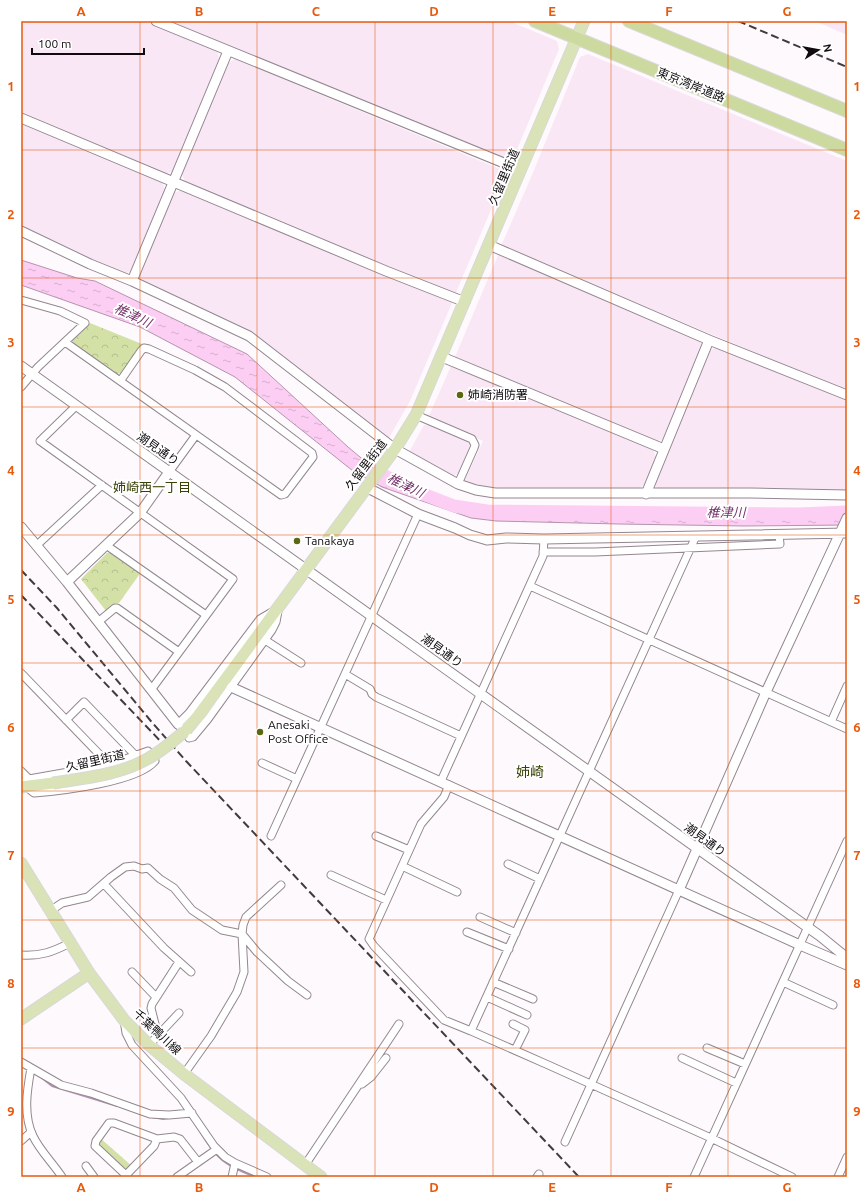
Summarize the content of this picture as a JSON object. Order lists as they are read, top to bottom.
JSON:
{
  "streets": {
    "highway": ["東京湾岸道路"],
    "main road": ["久留里街道", "千葉鴨川線"],
    "street": ["潮見通り"]
  },
  "crossings": [
    ["東京湾岸道路", "久留里街道"],
    ["久留里街道", "潮見通り"]
  ],
  "districts": ["姉崎西一丁目", "姉崎"],
  "water": ["椎津川"],
  "places": ["姉崎消防署", "Tanakaya", "Anesaki Post Office"],
  "scale_bar": "100 m",
  "north": "right",
  "grid": {
    "columns": [
      "A",
      "B",
      "C",
      "D",
      "E",
      "F",
      "G"
    ],
    "rows": [
      "1",
      "2",
      "3",
      "4",
      "5",
      "6",
      "7",
      "8",
      "9"
    ]
  }
}
